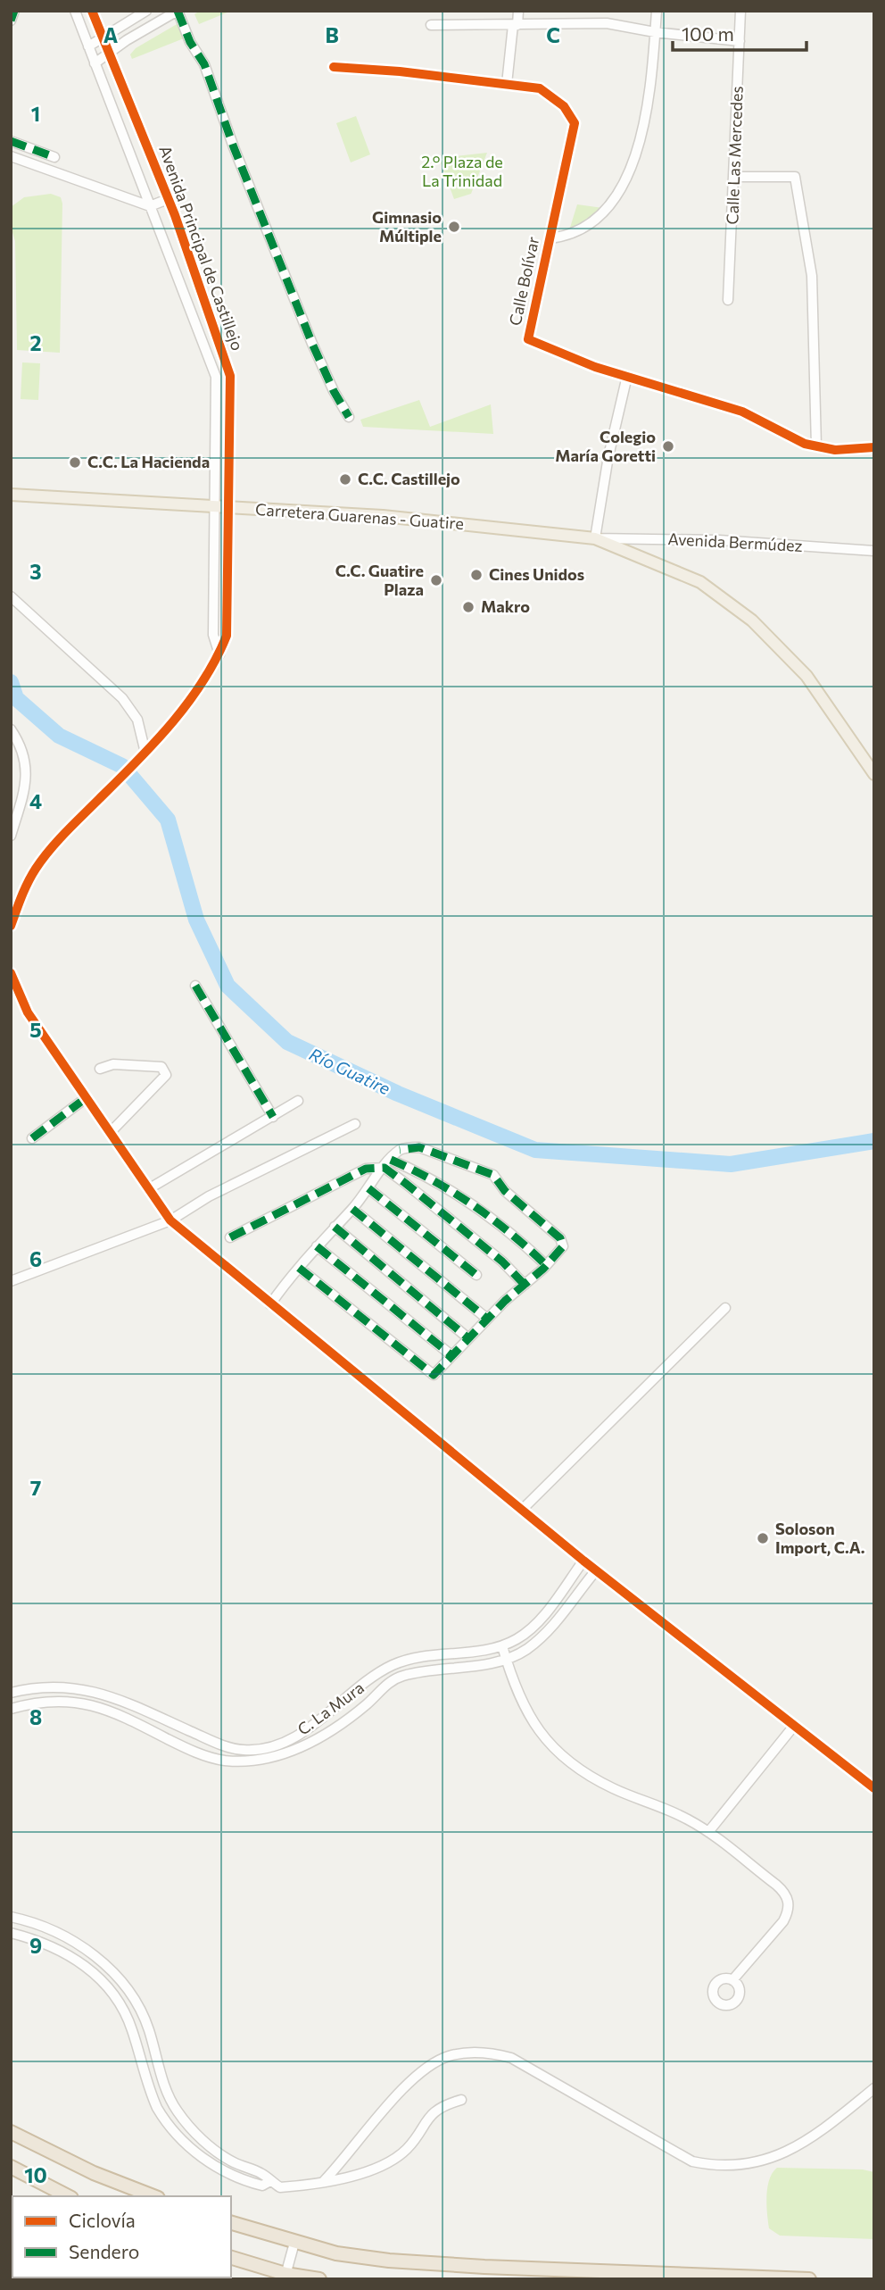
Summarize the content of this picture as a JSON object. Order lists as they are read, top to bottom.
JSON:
{
  "streets": {
    "main road": ["Carretera Guarenas - Guatire"],
    "street": [
      "Calle Las Mercedes",
      "Avenida Principal de Castillejo",
      "Calle Bolívar",
      "Avenida Bermúdez",
      "C. La Mura"
    ]
  },
  "crossings": [
    ["Avenida Principal de Castillejo", "Carretera Guarenas - Guatire"],
    ["Carretera Guarenas - Guatire", "Avenida Bermúdez"]
  ],
  "water": ["Río Guatire"],
  "parks": ["2.° Plaza de La Trinidad"],
  "places": [
    "Gimnasio Múltiple",
    "Colegio María Goretti",
    "C.C. La Hacienda",
    "C.C. Castillejo",
    "Cines Unidos",
    "C.C. Guatire Plaza",
    "Makro",
    "Soloson Import, C.A."
  ],
  "legend": ["Ciclovía", "Sendero"],
  "scale_bar": "100 m",
  "grid": {
    "columns": ["A", "B", "C"],
    "rows": [
      "1",
      "2",
      "3",
      "4",
      "5",
      "6",
      "7",
      "8",
      "9",
      "10"
    ]
  }
}
